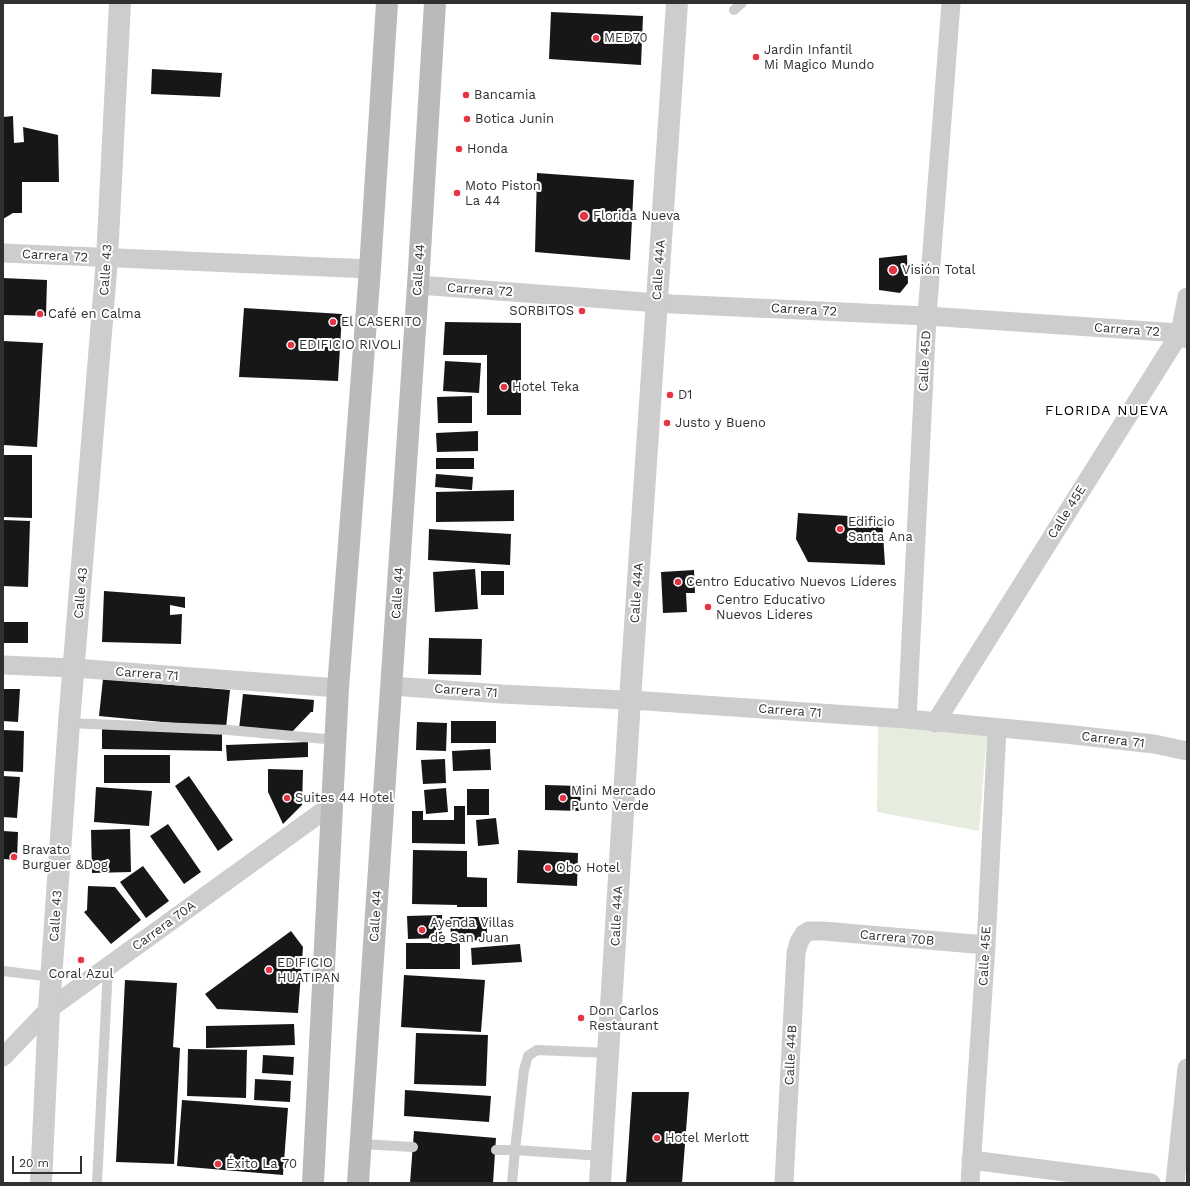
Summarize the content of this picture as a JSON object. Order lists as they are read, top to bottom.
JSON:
{
  "streets": {
    "main road": ["Calle 44"],
    "street": [
      "Carrera 72",
      "Calle 43",
      "Calle 44A",
      "Calle 45D",
      "Calle 45E",
      "Carrera 71",
      "Carrera 70A",
      "Carrera 70B",
      "Calle 44B"
    ]
  },
  "crossings": [
    ["Carrera 72", "Calle 43"],
    ["Carrera 72", "Calle 44"],
    ["Carrera 72", "Calle 44A"],
    ["Carrera 72", "Calle 45D"],
    ["Carrera 72", "Calle 45E"],
    ["Calle 43", "Carrera 71"],
    ["Calle 43", "Carrera 70A"],
    ["Calle 44", "Carrera 71"],
    ["Calle 44A", "Carrera 71"],
    ["Calle 45D", "Carrera 71"],
    ["Calle 45E", "Carrera 71"],
    ["Calle 45E", "Carrera 70B"],
    ["Carrera 70B", "Calle 44B"]
  ],
  "districts": ["FLORIDA NUEVA"],
  "places": [
    "MED70",
    "Jardin Infantil Mi Magico Mundo",
    "Bancamia",
    "Botica Junin",
    "Honda",
    "Moto Piston La 44",
    "Florida Nueva",
    "Visión Total",
    "SORBITOS",
    "Café en Calma",
    "El CASERITO",
    "EDIFICIO RIVOLI",
    "Hotel Teka",
    "D1",
    "Justo y Bueno",
    "Edificio Santa Ana",
    "Centro Educativo Nuevos Líderes",
    "Centro Educativo Nuevos Lideres",
    "Suites 44 Hotel",
    "Mini Mercado Punto Verde",
    "Bravato Burguer &Dog",
    "Obo Hotel",
    "Ayenda Villas de San Juan",
    "Coral Azul",
    "EDIFICIO HUATIPAN",
    "Don Carlos Restaurant",
    "Hotel Merlott",
    "Éxito La 70"
  ],
  "scale_bar": "20 m"
}
